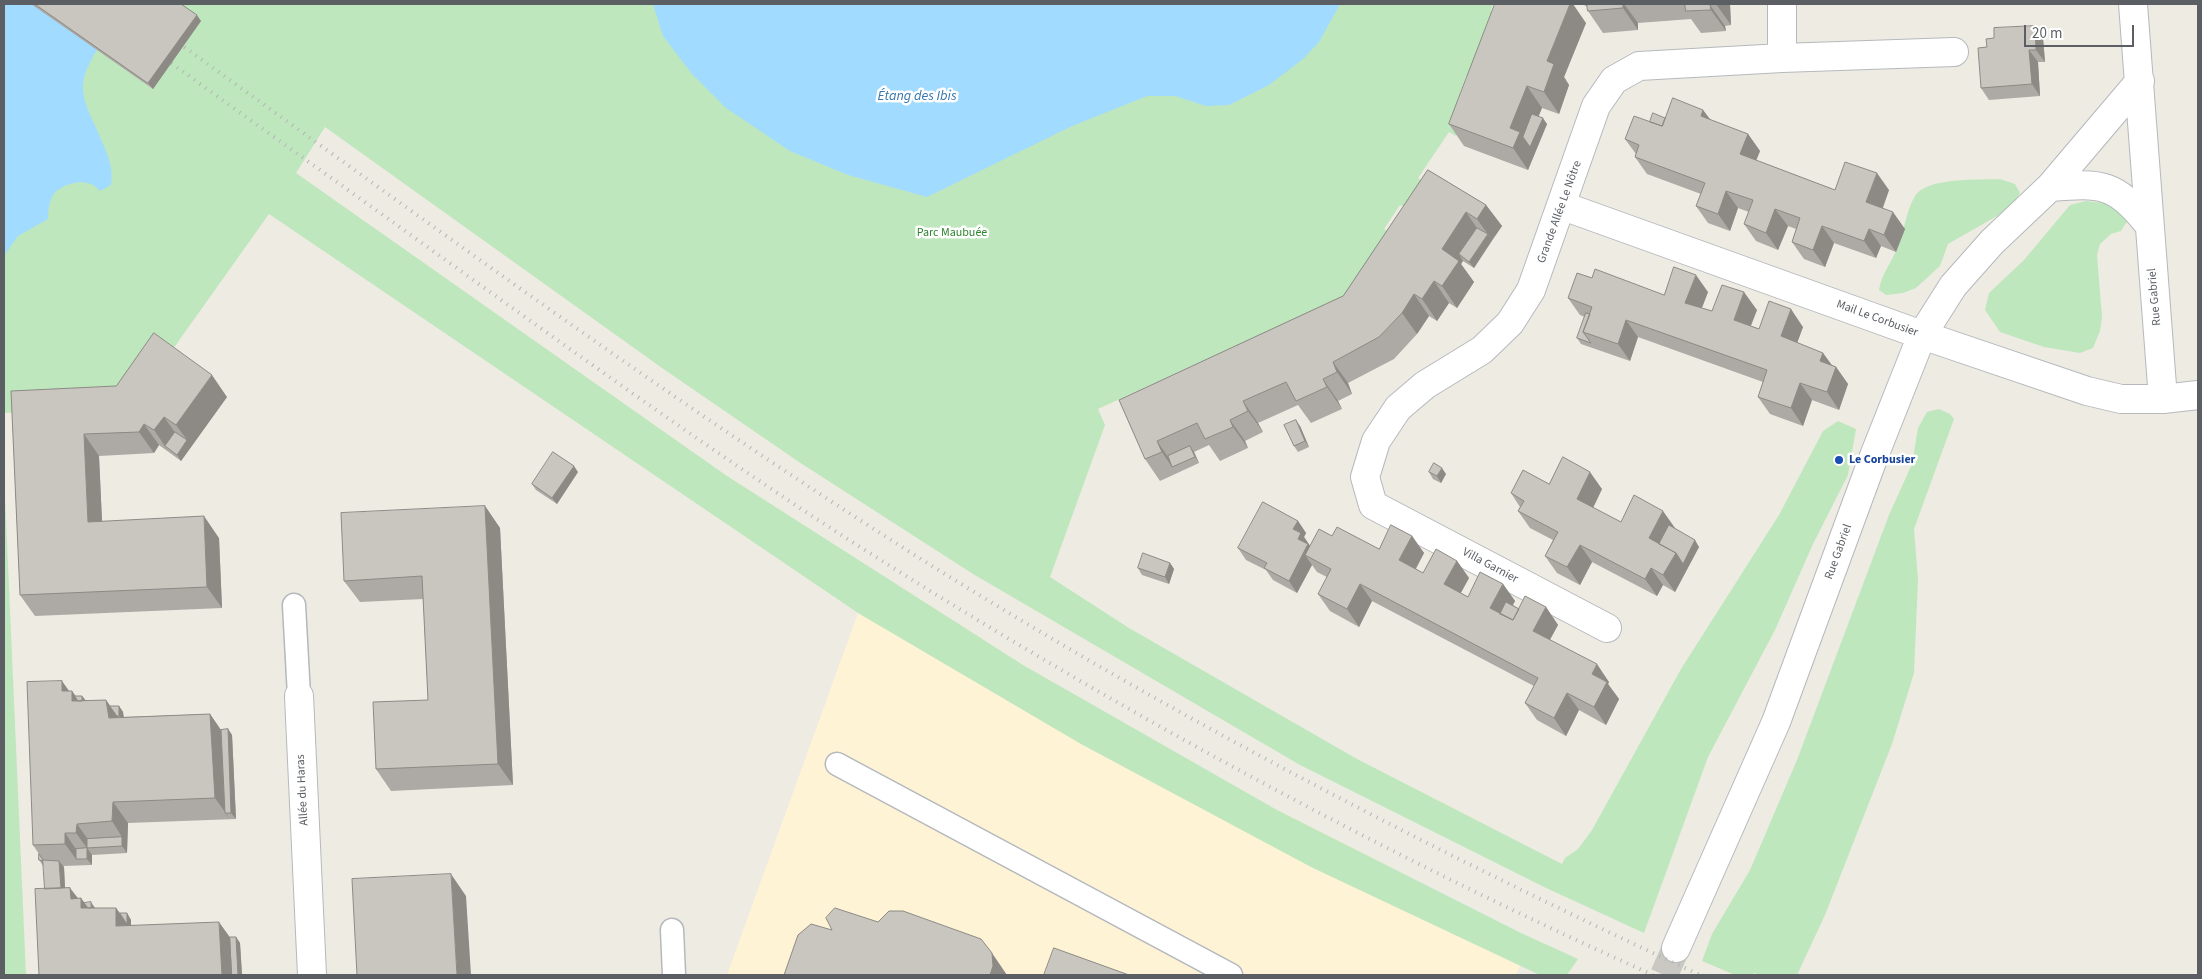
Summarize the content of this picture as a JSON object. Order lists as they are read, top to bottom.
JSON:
{
  "streets": {
    "street": [
      "Grande Allée Le Nôtre",
      "Rue Gabriel",
      "Mail Le Corbusier",
      "Villa Garnier",
      "Allée du Haras"
    ]
  },
  "crossings": [
    ["Grande Allée Le Nôtre", "Mail Le Corbusier"],
    ["Grande Allée Le Nôtre", "Villa Garnier"],
    ["Rue Gabriel", "Mail Le Corbusier"]
  ],
  "water": ["Étang des Ibis"],
  "parks": ["Parc Maubuée"],
  "places": ["Le Corbusier"],
  "scale_bar": "20 m"
}
